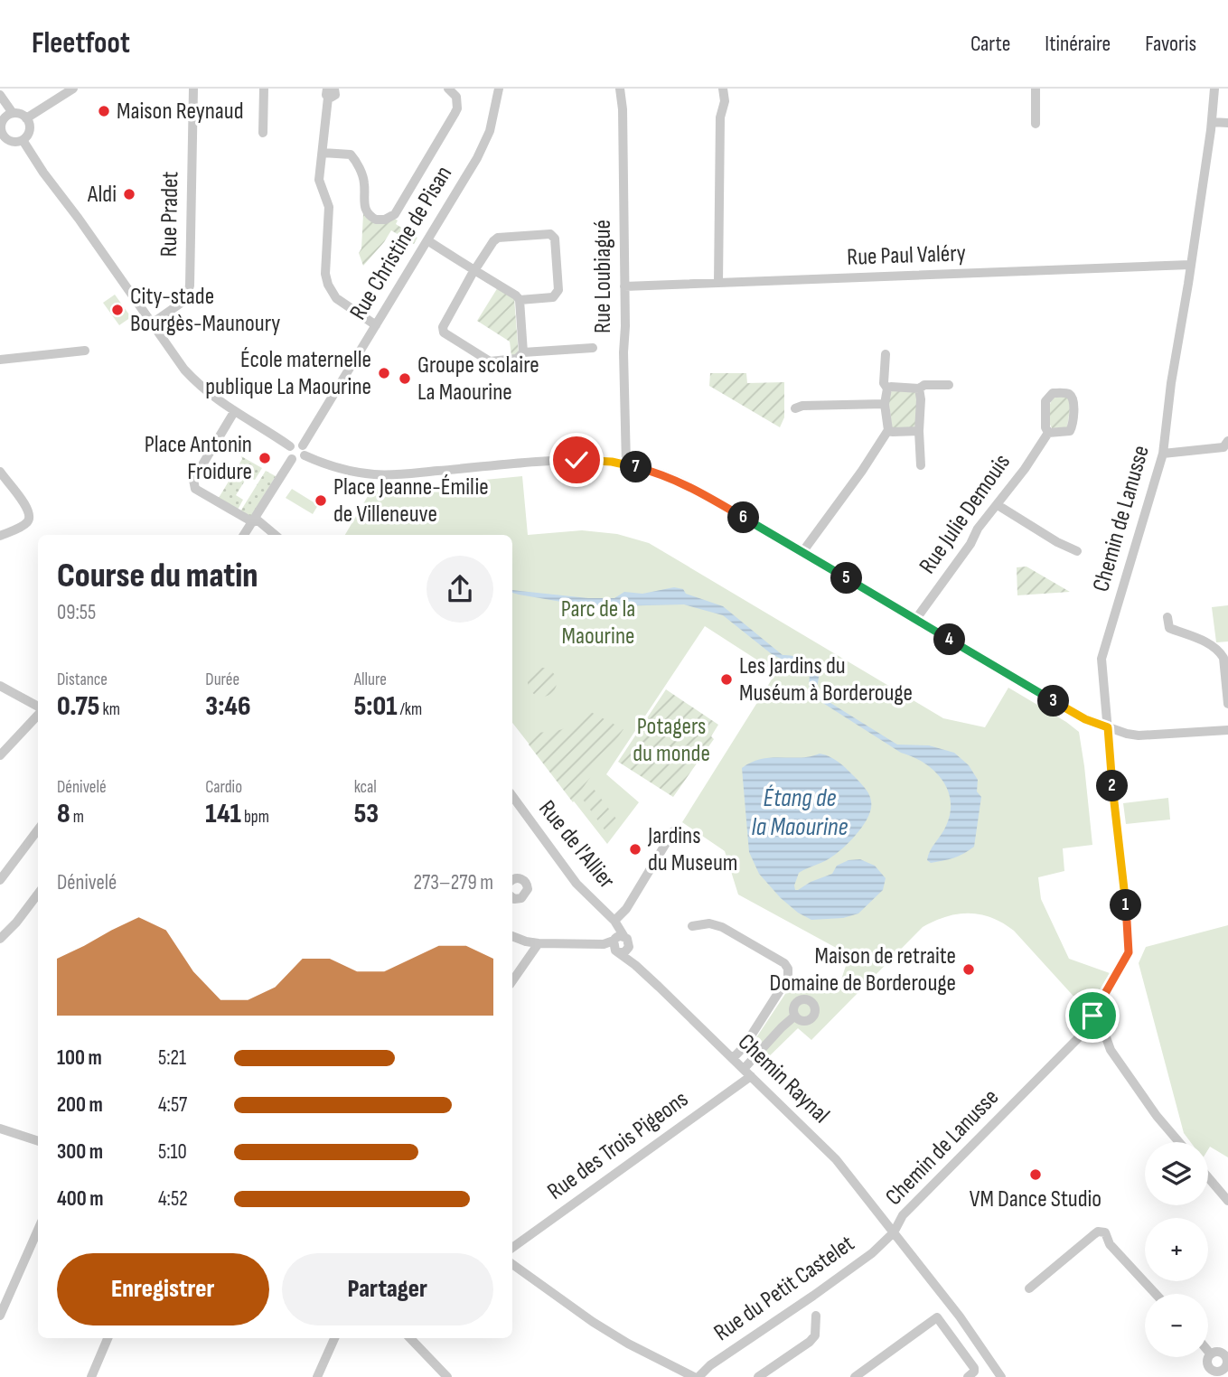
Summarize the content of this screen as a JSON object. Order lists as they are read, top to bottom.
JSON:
{
  "streets": {
    "street": [
      "Rue Pradet",
      "Rue Christine de Pisan",
      "Rue Paul Valéry",
      "Rue Loubiagué",
      "Rue Julie Demouis",
      "Chemin de Lanusse",
      "Rue de l'Allier",
      "Chemin Raynal",
      "Rue des Trois Pigeons",
      "Rue du Petit Castelet"
    ]
  },
  "crossings": [
    ["Rue Paul Valéry", "Rue Loubiagué"],
    ["Rue Paul Valéry", "Chemin de Lanusse"],
    ["Chemin de Lanusse", "Chemin Raynal"],
    ["Chemin de Lanusse", "Rue du Petit Castelet"],
    ["Rue de l'Allier", "Chemin Raynal"],
    ["Chemin Raynal", "Rue des Trois Pigeons"],
    ["Chemin Raynal", "Rue du Petit Castelet"]
  ],
  "water": ["Étang de la Maourine"],
  "parks": ["Parc de la Maourine", "Potagers du monde"],
  "places": [
    "Maison Reynaud",
    "Aldi",
    "City-stade Bourgès-Maunoury",
    "École maternelle publique La Maourine",
    "Groupe scolaire La Maourine",
    "Place Antonin Froidure",
    "Place Jeanne-Émilie de Villeneuve",
    "Les Jardins du Muséum à Borderouge",
    "Jardins du Museum",
    "Maison de retraite Domaine de Borderouge",
    "VM Dance Studio"
  ],
  "page": {
    "header": "Fleetfoot",
    "nav": ["Carte", "Itinéraire", "Favoris"],
    "pins": [
      "7",
      "6",
      "5",
      "4",
      "3",
      "2",
      "1"
    ],
    "heading": ["Course du matin", "09:55"],
    "stats": [
      ["Distance", "0.75 km"],
      ["Durée", "3:46"],
      ["Allure", "5:01 /km"],
      ["Dénivelé", "8 m"],
      ["Cardio", "141 bpm"],
      ["kcal", "53"]
    ],
    "chart": ["Dénivelé", "273–279 m"],
    "list": [
      {
        "name": "100 m",
        "note": "5:21"
      },
      {
        "name": "200 m",
        "note": "4:57"
      },
      {
        "name": "300 m",
        "note": "5:10"
      },
      {
        "name": "400 m",
        "note": "4:52"
      }
    ],
    "map_buttons": ["+", "−"],
    "buttons": ["Enregistrer", "Partager"]
  }
}
